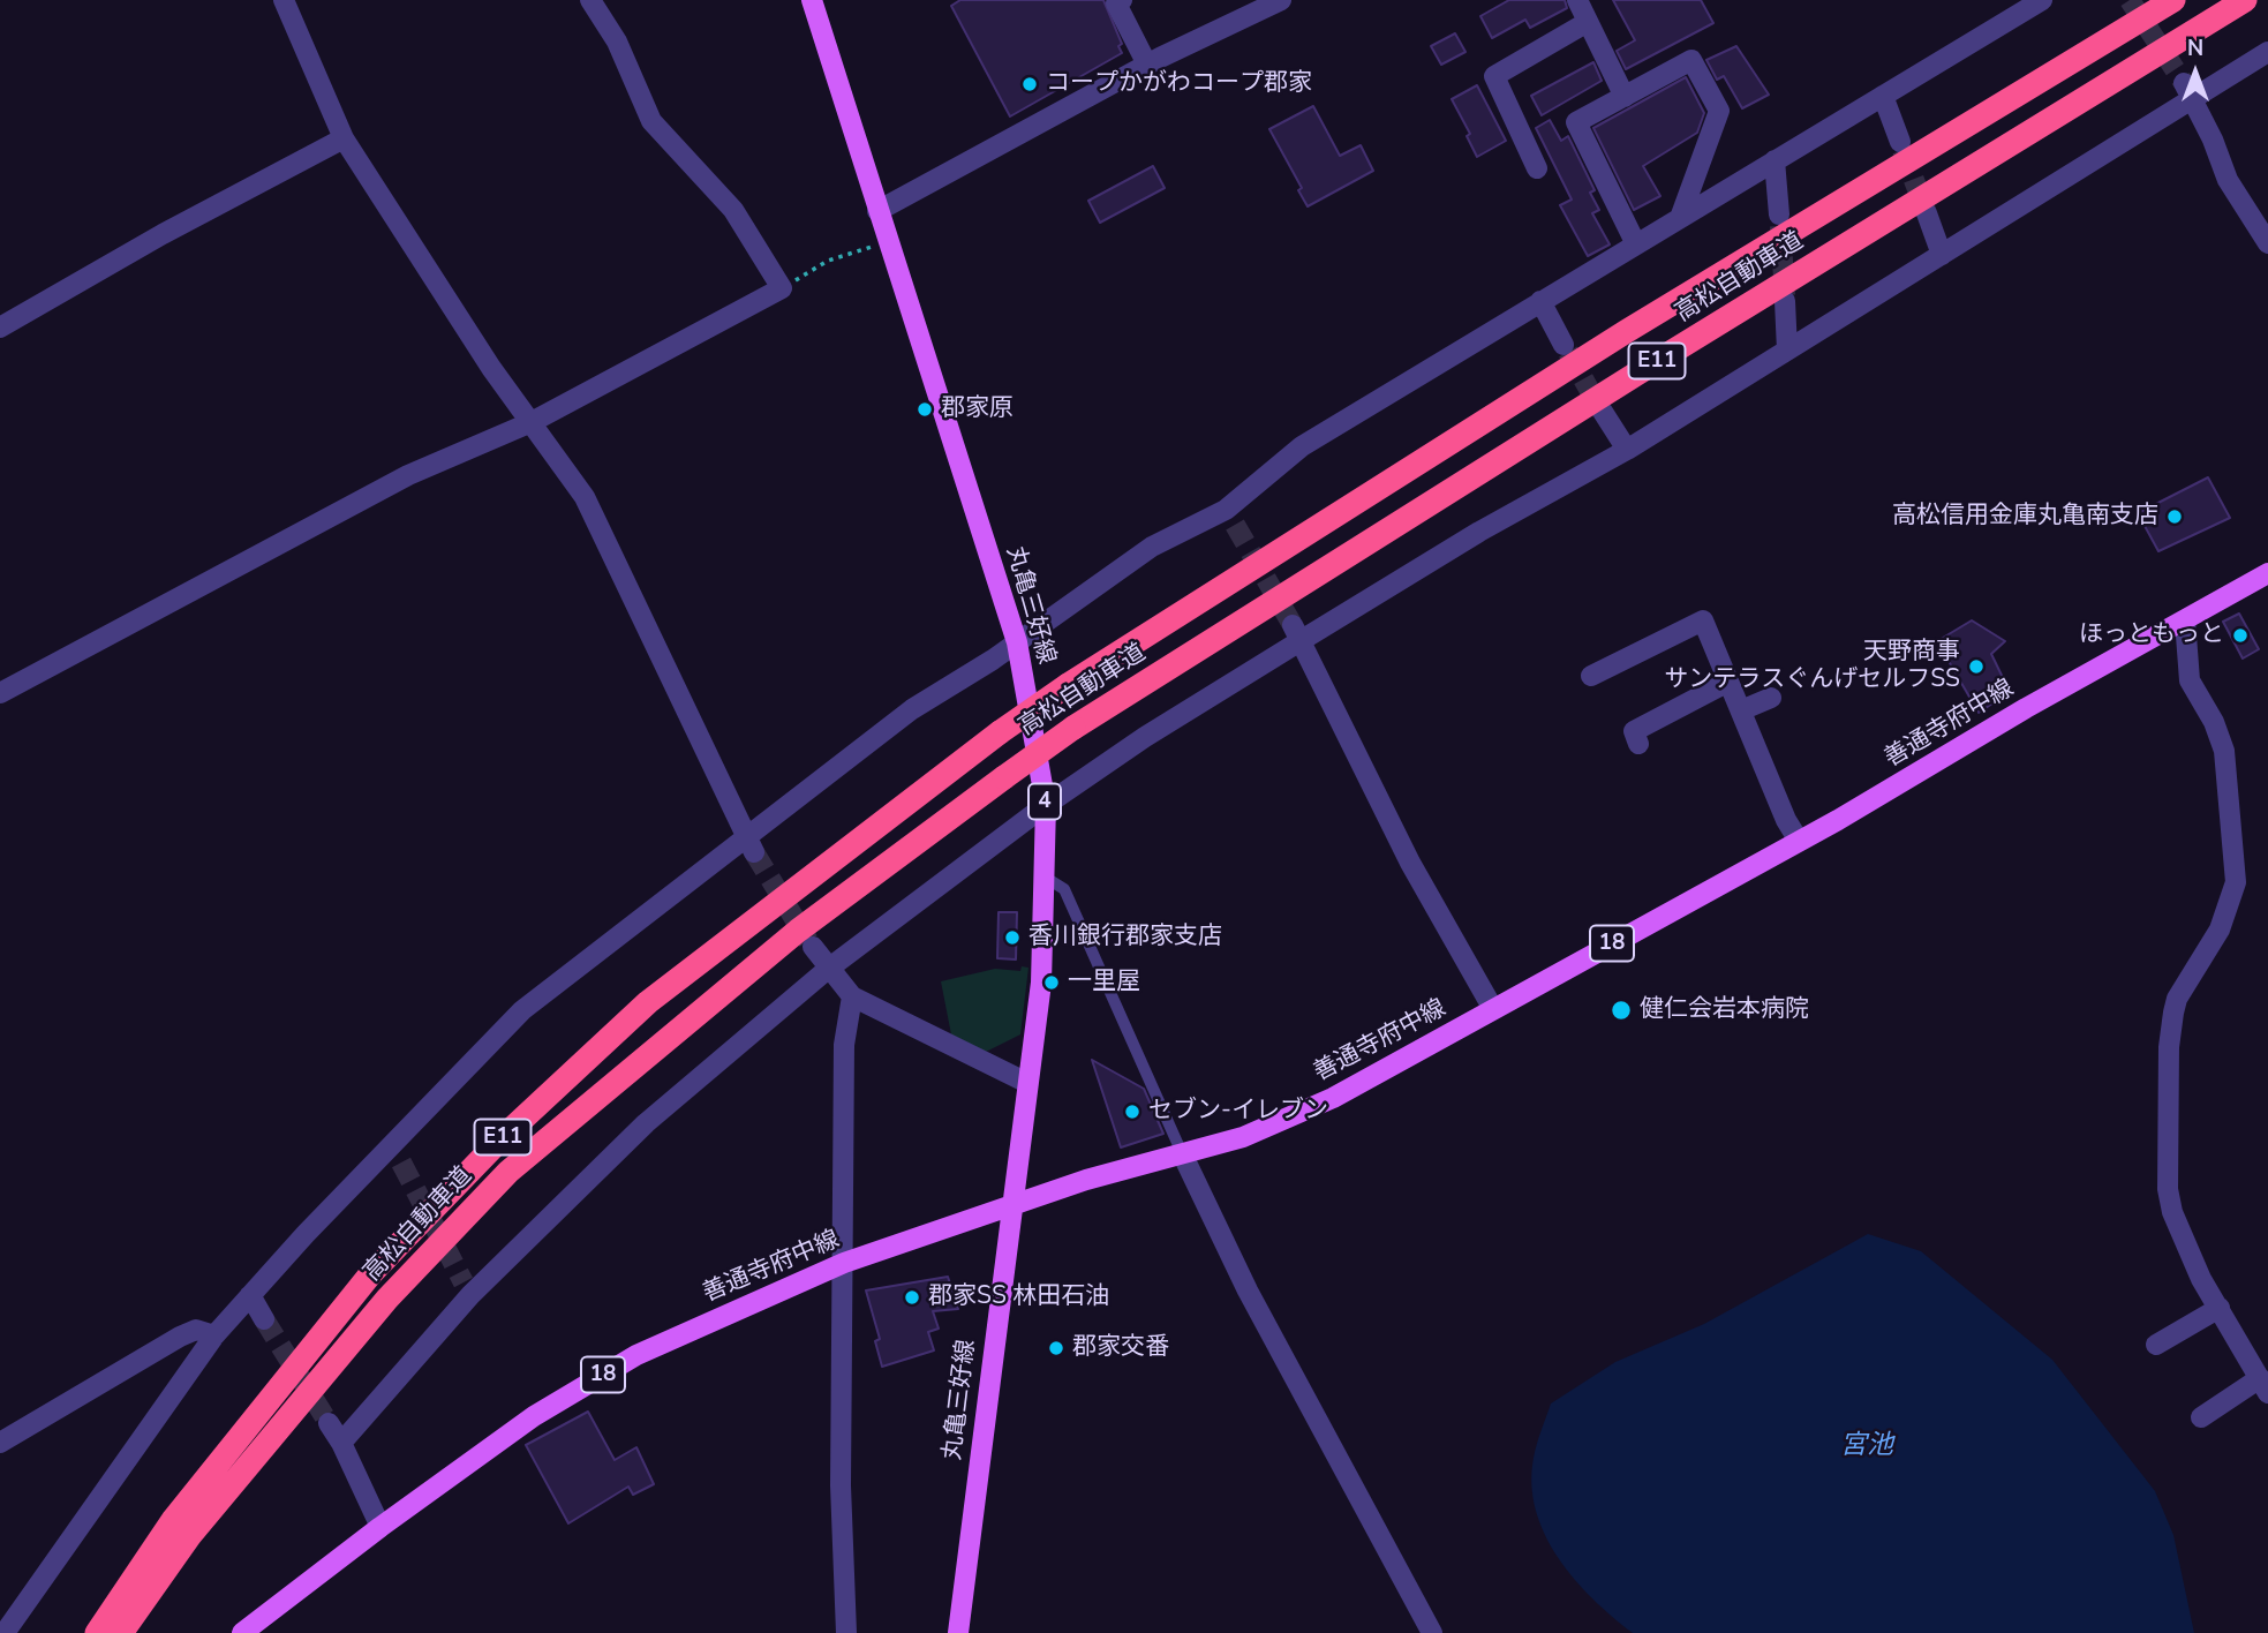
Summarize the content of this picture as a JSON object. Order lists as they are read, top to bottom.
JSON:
{
  "streets": {
    "highway": ["高松自動車道", "E11"],
    "main road": [
      "丸亀三好線",
      "善通寺府中線",
      "4",
      "18"
    ]
  },
  "crossings": [
    ["丸亀三好線", "善通寺府中線"]
  ],
  "water": ["宮池"],
  "places": [
    "コープかがわコープ郡家",
    "郡家原",
    "高松信用金庫丸亀南支店",
    "ほっともっと",
    "天野商事 サンテラスぐんげセルフSS",
    "香川銀行郡家支店",
    "一里屋",
    "健仁会岩本病院",
    "セブン-イレブン",
    "郡家SS 林田石油",
    "郡家交番"
  ],
  "north": "top"
}
